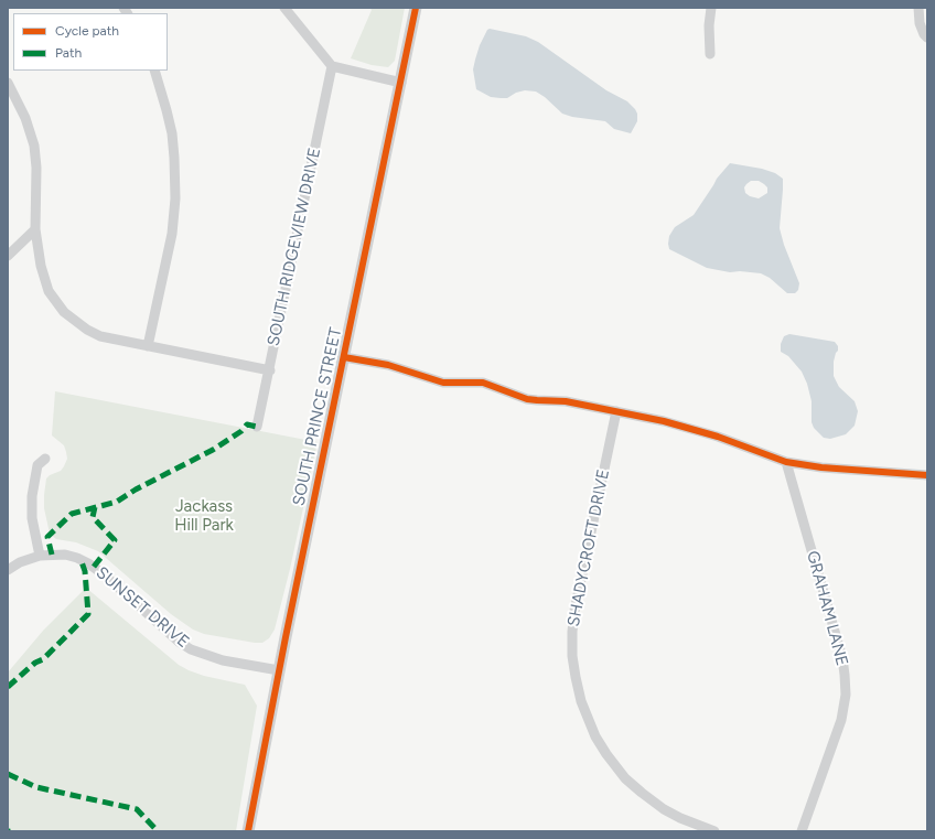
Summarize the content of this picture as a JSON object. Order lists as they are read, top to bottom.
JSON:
{
  "streets": {
    "street": [
      "SOUTH RIDGEVIEW DRIVE",
      "SOUTH PRINCE STREET",
      "SHADYCROFT DRIVE",
      "SUNSET DRIVE",
      "GRAHAM LANE"
    ]
  },
  "crossings": [
    ["SOUTH PRINCE STREET", "SUNSET DRIVE"]
  ],
  "parks": ["Jackass Hill Park"],
  "legend": ["Cycle path", "Path"]
}
